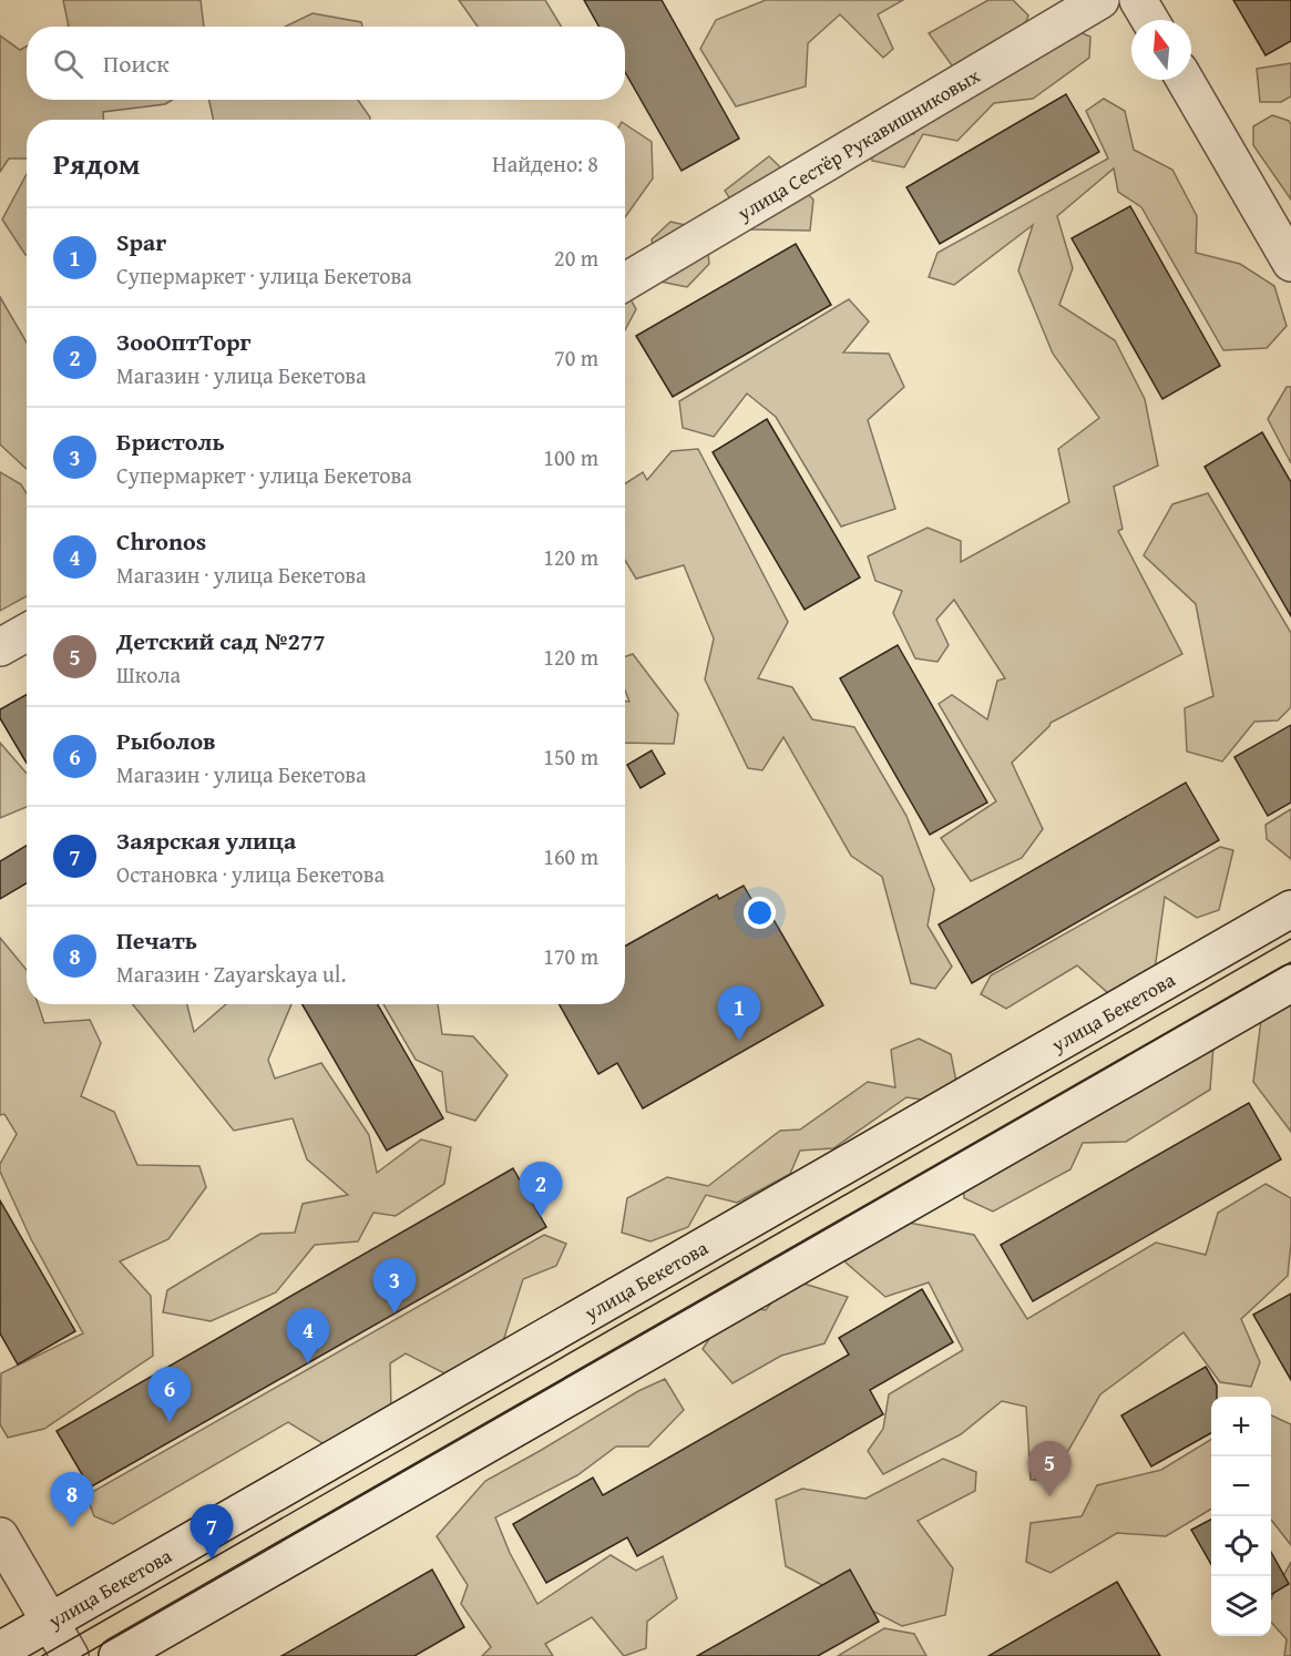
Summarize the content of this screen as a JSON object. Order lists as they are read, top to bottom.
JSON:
{
  "streets": {
    "main road": ["улица Сестёр Рукавишниковых", "улица Бекетова"]
  },
  "north": "top",
  "page": {
    "search": "Поиск",
    "heading": ["Рядом", "Найдено: 8"],
    "list": [
      {
        "mark": "1",
        "name": "Spar",
        "note": "Супермаркет · улица Бекетова",
        "value": "20 m"
      },
      {
        "mark": "2",
        "name": "ЗооОптТорг",
        "note": "Магазин · улица Бекетова",
        "value": "70 m"
      },
      {
        "mark": "3",
        "name": "Бристоль",
        "note": "Супермаркет · улица Бекетова",
        "value": "100 m"
      },
      {
        "mark": "4",
        "name": "Chronos",
        "note": "Магазин · улица Бекетова",
        "value": "120 m"
      },
      {
        "mark": "5",
        "name": "Детский сад №277",
        "note": "Школа",
        "value": "120 m"
      },
      {
        "mark": "6",
        "name": "Рыболов",
        "note": "Магазин · улица Бекетова",
        "value": "150 m"
      },
      {
        "mark": "7",
        "name": "Заярская улица",
        "note": "Остановка · улица Бекетова",
        "value": "160 m"
      },
      {
        "mark": "8",
        "name": "Печать",
        "note": "Магазин · Zayarskaya ul.",
        "value": "170 m"
      }
    ],
    "pins": [
      "1",
      "2",
      "3",
      "4",
      "6",
      "5",
      "8",
      "7"
    ],
    "map_buttons": ["+", "−"]
  }
}
